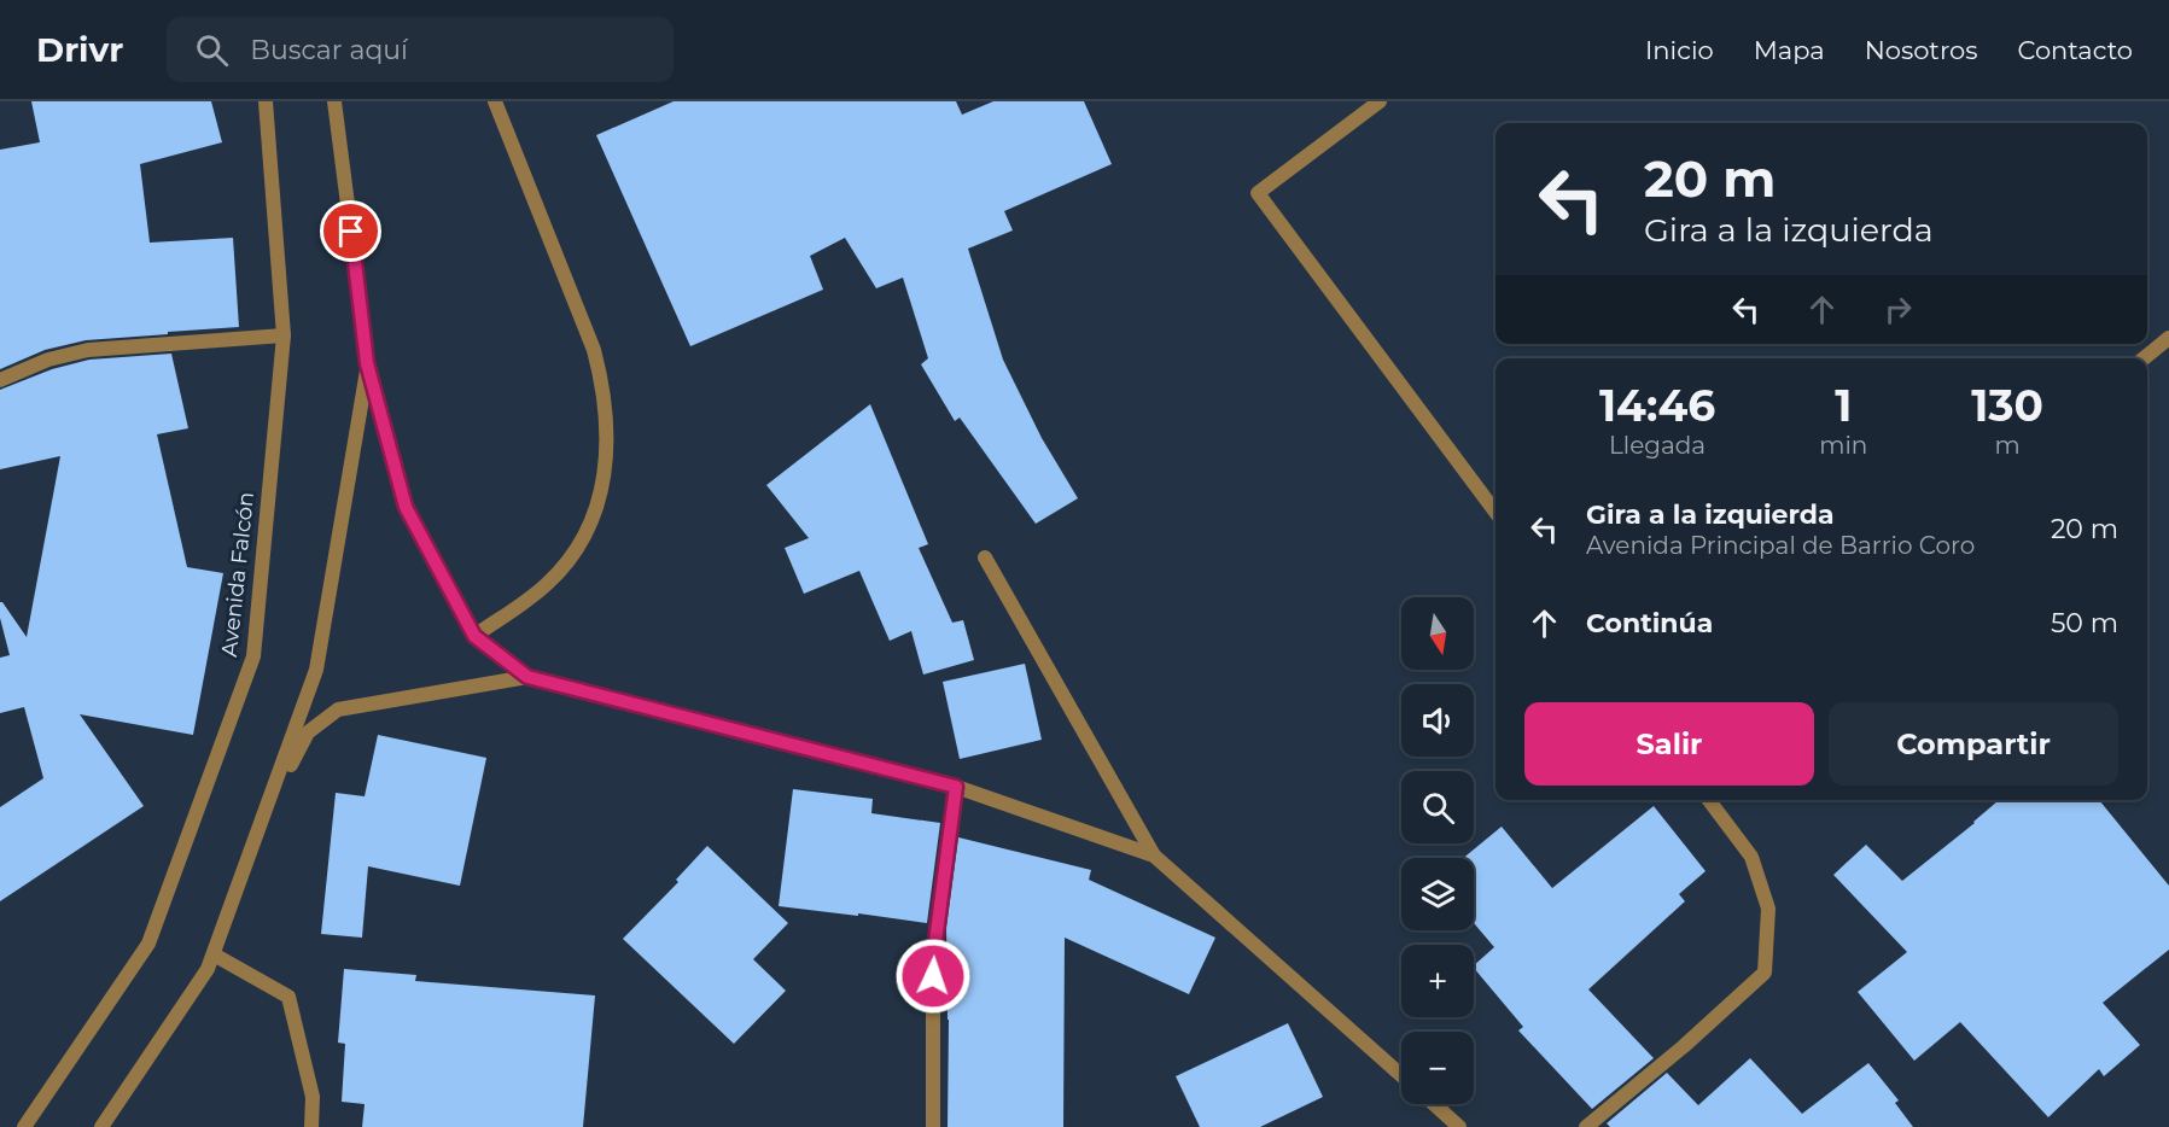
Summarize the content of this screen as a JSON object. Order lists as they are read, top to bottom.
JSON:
{
  "streets": {
    "street": ["Avenida Falcón"]
  },
  "north": "bottom",
  "page": {
    "header": "Drivr",
    "search": "Buscar aquí",
    "nav": [
      "Inicio",
      "Mapa",
      "Nosotros",
      "Contacto"
    ],
    "turn": ["20 m", "Gira a la izquierda"],
    "eta": [
      "14:46",
      "Llegada",
      "1",
      "min",
      "130",
      "m"
    ],
    "list": [
      {
        "name": "Gira a la izquierda",
        "note": "Avenida Principal de Barrio Coro",
        "value": "20 m"
      },
      {
        "name": "Continúa",
        "value": "50 m"
      }
    ],
    "map_buttons": ["+", "−"],
    "buttons": ["Salir", "Compartir"]
  }
}
